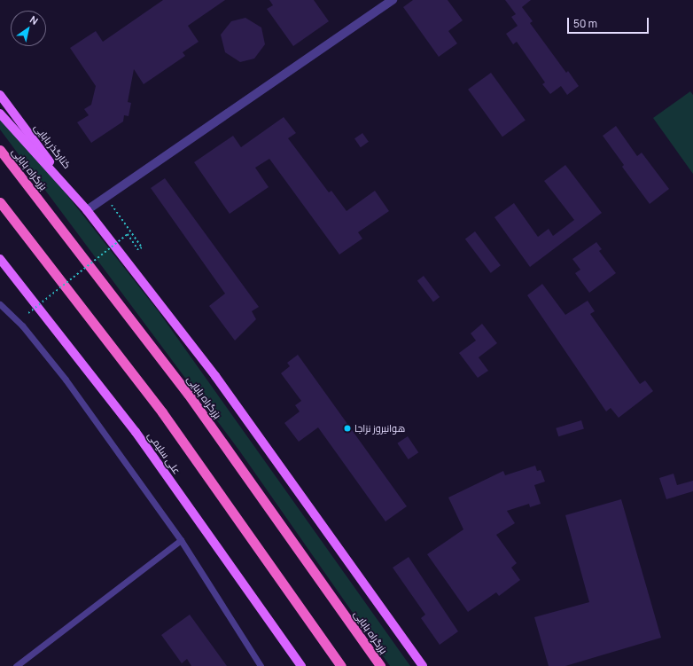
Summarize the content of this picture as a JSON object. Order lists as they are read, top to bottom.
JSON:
{
  "streets": {
    "highway": ["بزرگراه بابایی"],
    "main road": ["کنارگذر بابایی", "علی سلیمی"]
  },
  "places": ["هوانیروز نزاجا"],
  "scale_bar": "50 m",
  "north": "top right"
}
